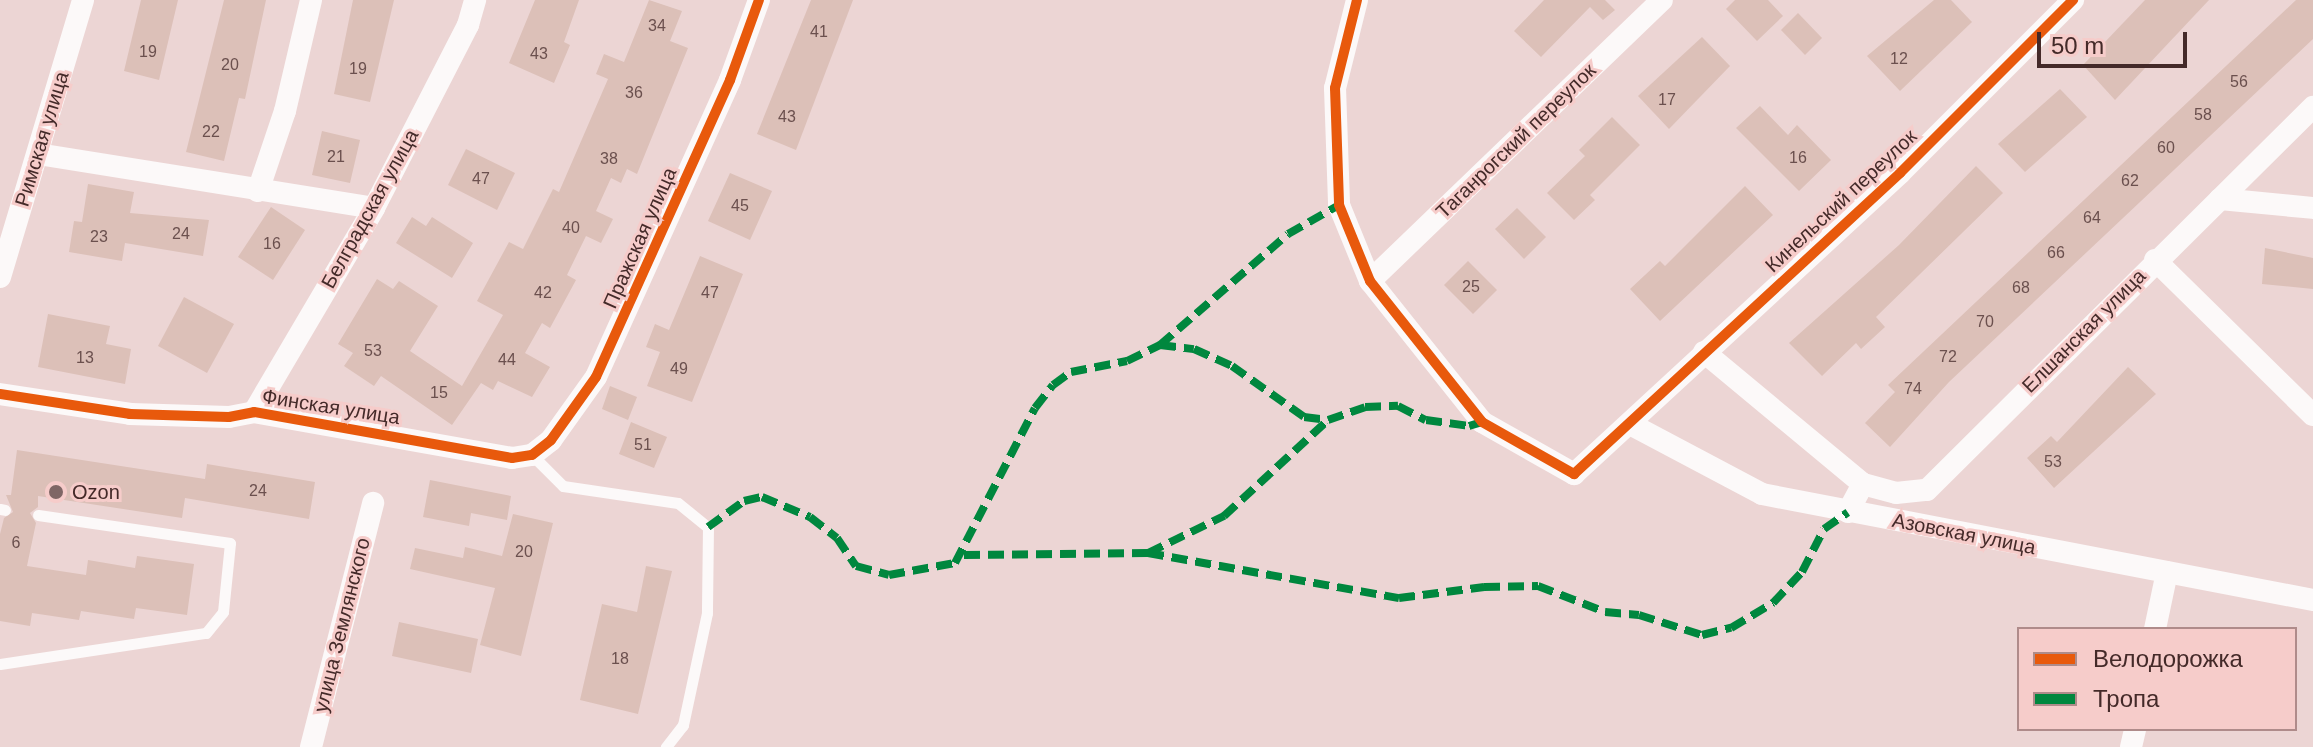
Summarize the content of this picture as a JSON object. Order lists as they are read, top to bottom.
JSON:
{
  "streets": {
    "street": [
      "Римская улица",
      "Таганрогский переулок",
      "Кинельский переулок",
      "Белградская улица",
      "Пражская улица",
      "Елшанская улица",
      "Финская улица",
      "Азовская улица",
      "улица Землянского"
    ]
  },
  "crossings": [
    ["Таганрогский переулок", "Кинельский переулок"],
    ["Кинельский переулок", "Азовская улица"],
    ["Белградская улица", "Финская улица"],
    ["Пражская улица", "Финская улица"]
  ],
  "places": ["Ozon"],
  "house_numbers": [
    "34",
    "41",
    "19",
    "43",
    "12",
    "20",
    "19",
    "56",
    "36",
    "17",
    "58",
    "43",
    "22",
    "60",
    "21",
    "16",
    "38",
    "47",
    "62",
    "45",
    "64",
    "40",
    "24",
    "23",
    "16",
    "66",
    "25",
    "68",
    "42",
    "47",
    "70",
    "53",
    "72",
    "13",
    "44",
    "49",
    "74",
    "15",
    "51",
    "53",
    "24",
    "6",
    "20",
    "18"
  ],
  "legend": ["Велодорожка", "Тропа"],
  "scale_bar": "50 m"
}
